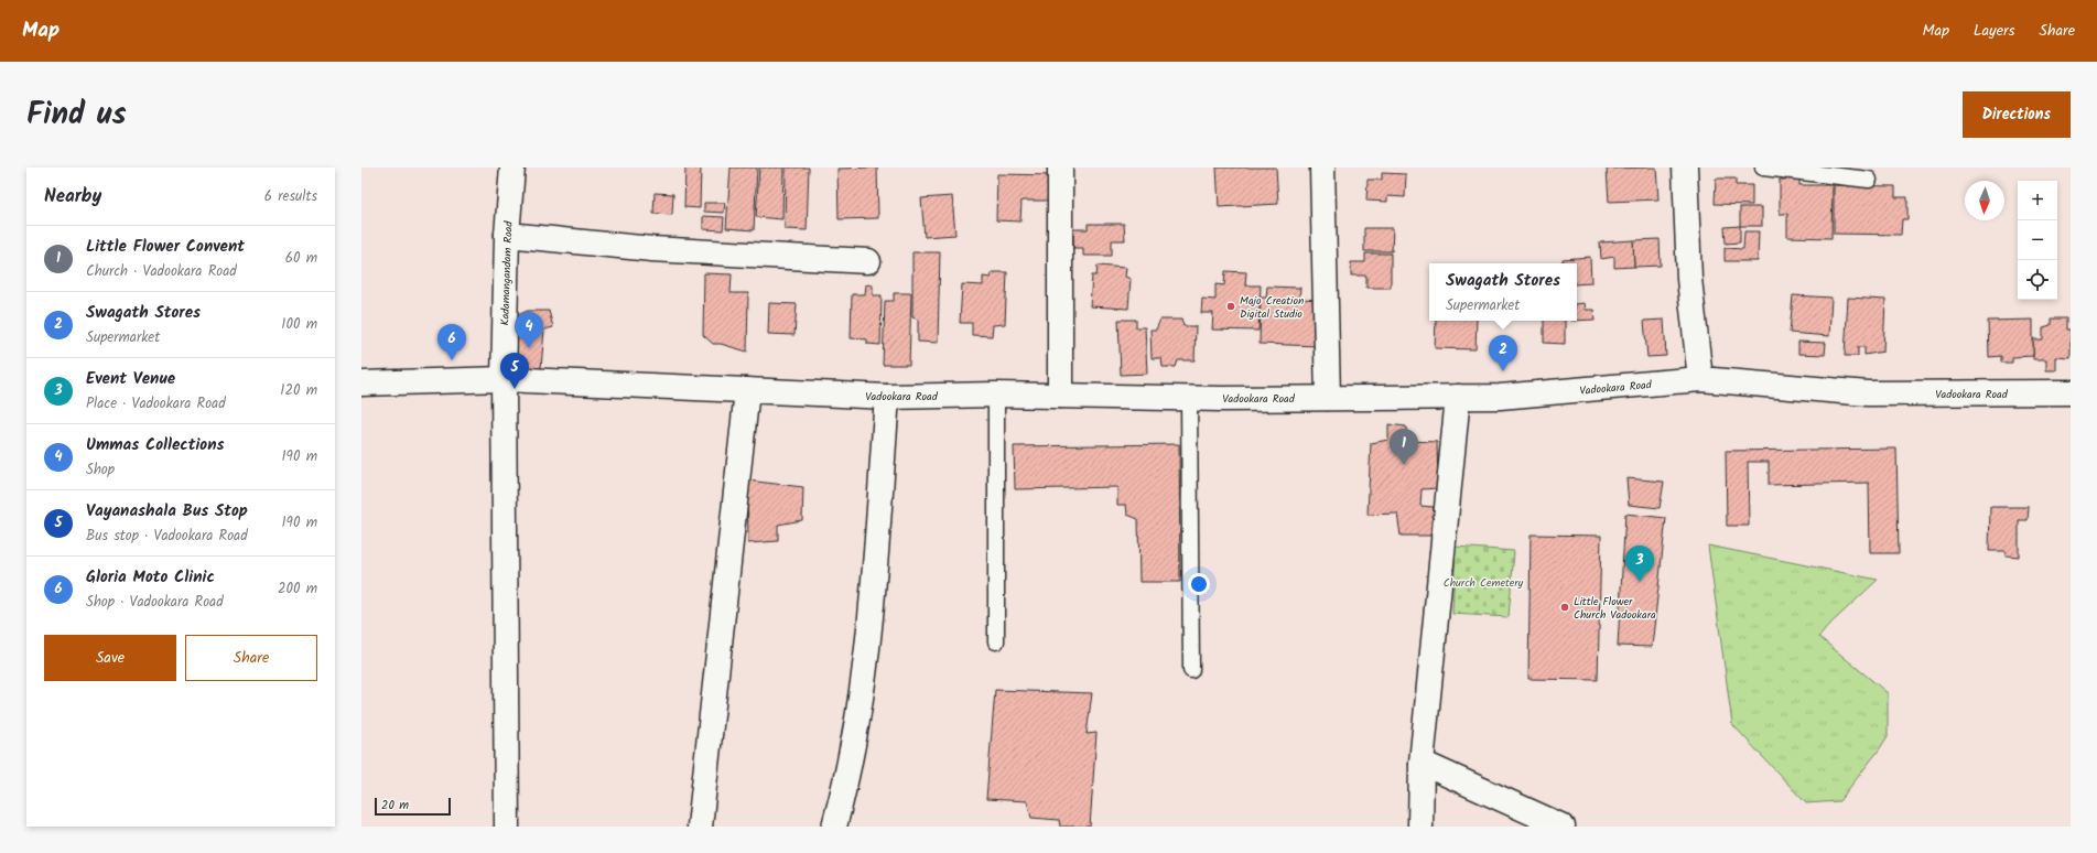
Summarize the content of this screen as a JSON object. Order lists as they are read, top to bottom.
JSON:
{
  "streets": {
    "street": ["Kadamangandam Road", "Vadookara Road"]
  },
  "crossings": [
    ["Kadamangandam Road", "Vadookara Road"]
  ],
  "parks": ["Church Cemetery"],
  "places": ["Majo Creation Digital Studio", "Little Flower Church Vadookara"],
  "scale_bar": "20 m",
  "north": "bottom",
  "page": {
    "header": "Map",
    "nav": ["Map", "Layers", "Share"],
    "title": "Find us",
    "buttons": [
      "Directions",
      ["Save", "Share"]
    ],
    "heading": ["Nearby", "6 results"],
    "map_buttons": ["+", "−"],
    "list": [
      {
        "mark": "1",
        "name": "Little Flower Convent",
        "note": "Church · Vadookara Road",
        "value": "60 m"
      },
      {
        "mark": "2",
        "name": "Swagath Stores",
        "note": "Supermarket",
        "value": "100 m"
      },
      {
        "mark": "3",
        "name": "Event Venue",
        "note": "Place · Vadookara Road",
        "value": "120 m"
      },
      {
        "mark": "4",
        "name": "Ummas Collections",
        "note": "Shop",
        "value": "190 m"
      },
      {
        "mark": "5",
        "name": "Vayanashala Bus Stop",
        "note": "Bus stop · Vadookara Road",
        "value": "190 m"
      },
      {
        "mark": "6",
        "name": "Gloria Moto Clinic",
        "note": "Shop · Vadookara Road",
        "value": "200 m"
      }
    ],
    "popup": ["Swagath Stores", "Supermarket"],
    "pins": [
      "4",
      "6",
      "2",
      "5",
      "1",
      "3"
    ],
    "scale": "20 m"
  }
}
